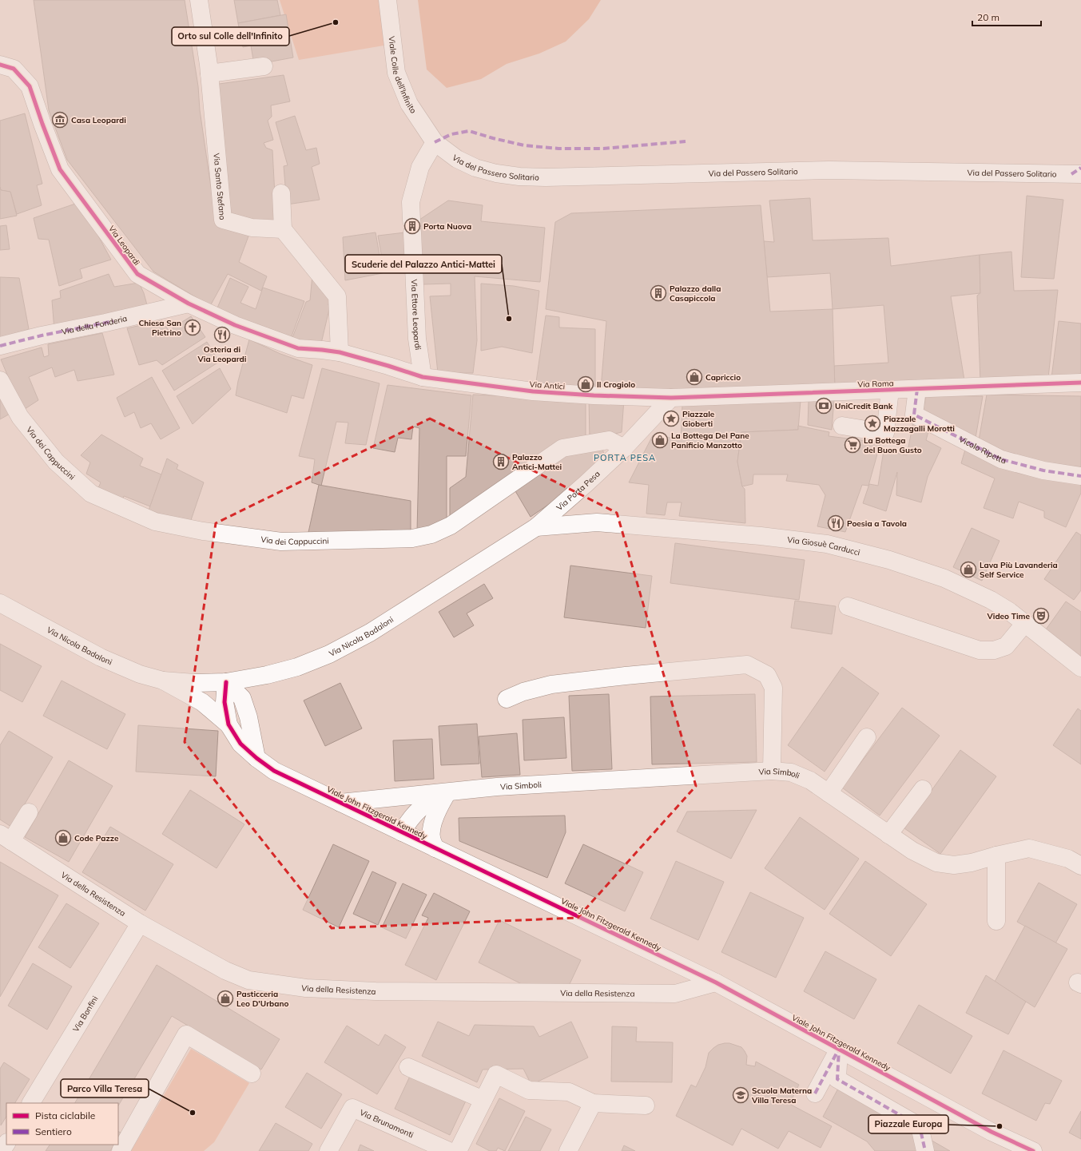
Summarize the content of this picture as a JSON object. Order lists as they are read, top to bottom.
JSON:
{
  "streets": {
    "street": [
      "Viale Colle dell'Infinito",
      "Via del Passero Solitario",
      "Via Santo Stefano",
      "Via Leopardi",
      "Via Ettore Leopardi",
      "Via della Fonderia",
      "Via Roma",
      "Via Antici",
      "Vicolo Ripetta",
      "Via dei Cappuccini",
      "Via Porta Pesa",
      "Via Giosuè Carducci",
      "Via Nicola Badaloni",
      "Via Simboli",
      "Viale John Fitzgerald Kennedy",
      "Via della Resistenza",
      "Via Bonfini",
      "Via Brunamonti"
    ]
  },
  "crossings": [
    ["Viale Colle dell'Infinito", "Via del Passero Solitario"],
    ["Viale Colle dell'Infinito", "Via Ettore Leopardi"],
    ["Via del Passero Solitario", "Via Ettore Leopardi"],
    ["Via Leopardi", "Via della Fonderia"],
    ["Via Leopardi", "Via Antici"],
    ["Via Ettore Leopardi", "Via Antici"],
    ["Via Roma", "Via Antici"],
    ["Via Roma", "Vicolo Ripetta"],
    ["Via Roma", "Via Porta Pesa"],
    ["Via Antici", "Via Porta Pesa"],
    ["Via dei Cappuccini", "Via Porta Pesa"],
    ["Via Porta Pesa", "Via Giosuè Carducci"],
    ["Via Porta Pesa", "Via Nicola Badaloni"],
    ["Via Giosuè Carducci", "Via Nicola Badaloni"],
    ["Via Nicola Badaloni", "Viale John Fitzgerald Kennedy"],
    ["Via Simboli", "Viale John Fitzgerald Kennedy"],
    ["Viale John Fitzgerald Kennedy", "Via della Resistenza"],
    ["Via della Resistenza", "Via Bonfini"]
  ],
  "districts": ["PORTA PESA"],
  "places": {
    "other": [
      "Orto sul Colle dell'Infinito",
      "Scuderie del Palazzo Antici-Mattei",
      "Parco Villa Teresa",
      "Piazzale Europa"
    ],
    "museum": ["Casa Leopardi"],
    "building": ["Porta Nuova", "Palazzo dalla Casapiccola", "Palazzo Antici-Mattei"],
    "church": ["Chiesa San Pietrino"],
    "restaurant": ["Osteria di Via Leopardi", "Poesia a Tavola"],
    "shop": [
      "Capriccio",
      "Il Crogiolo",
      "La Bottega Del Pane Panificio Manzotto",
      "Lava Più Lavanderia Self Service",
      "Code Pazze",
      "Pasticceria Leo D'Urbano"
    ],
    "bank": ["UniCredit Bank"],
    "place": ["Piazzale Gioberti", "Piazzale Mazzagalli Morotti"],
    "supermarket": ["La Bottega del Buon Gusto"],
    "theatre": ["Video Time"],
    "school or university": ["Scuola Materna Villa Teresa"]
  },
  "legend": ["Pista ciclabile", "Sentiero"],
  "scale_bar": "20 m"
}
